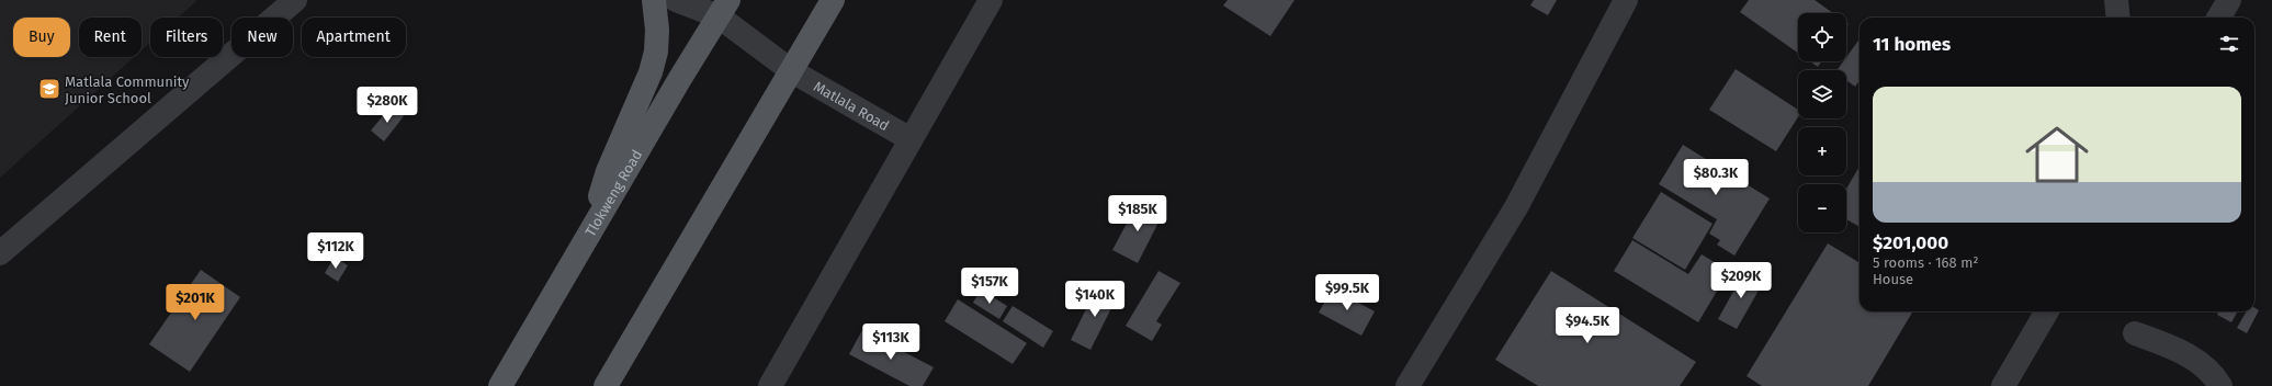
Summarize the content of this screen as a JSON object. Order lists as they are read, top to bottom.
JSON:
{
  "streets": {
    "main road": ["Tlokweng Road"],
    "street": ["Matlala Road"]
  },
  "crossings": [
    ["Matlala Road", "Tlokweng Road"]
  ],
  "places": {
    "school or university": ["Matlala Community Junior School"]
  },
  "page": {
    "map_buttons": ["+", "−"],
    "chip": [
      "Buy",
      "Rent",
      "Filters",
      "New",
      "Apartment"
    ],
    "heading": "11 homes",
    "list": [
      {
        "name": "$201,000",
        "note": "5 rooms · 168 m² · House"
      }
    ],
    "price": [
      "$280K",
      "$80.3K",
      "$185K",
      "$112K",
      "$209K",
      "$157K",
      "$99.5K",
      "$140K",
      "$201K",
      "$94.5K",
      "$113K"
    ]
  }
}
